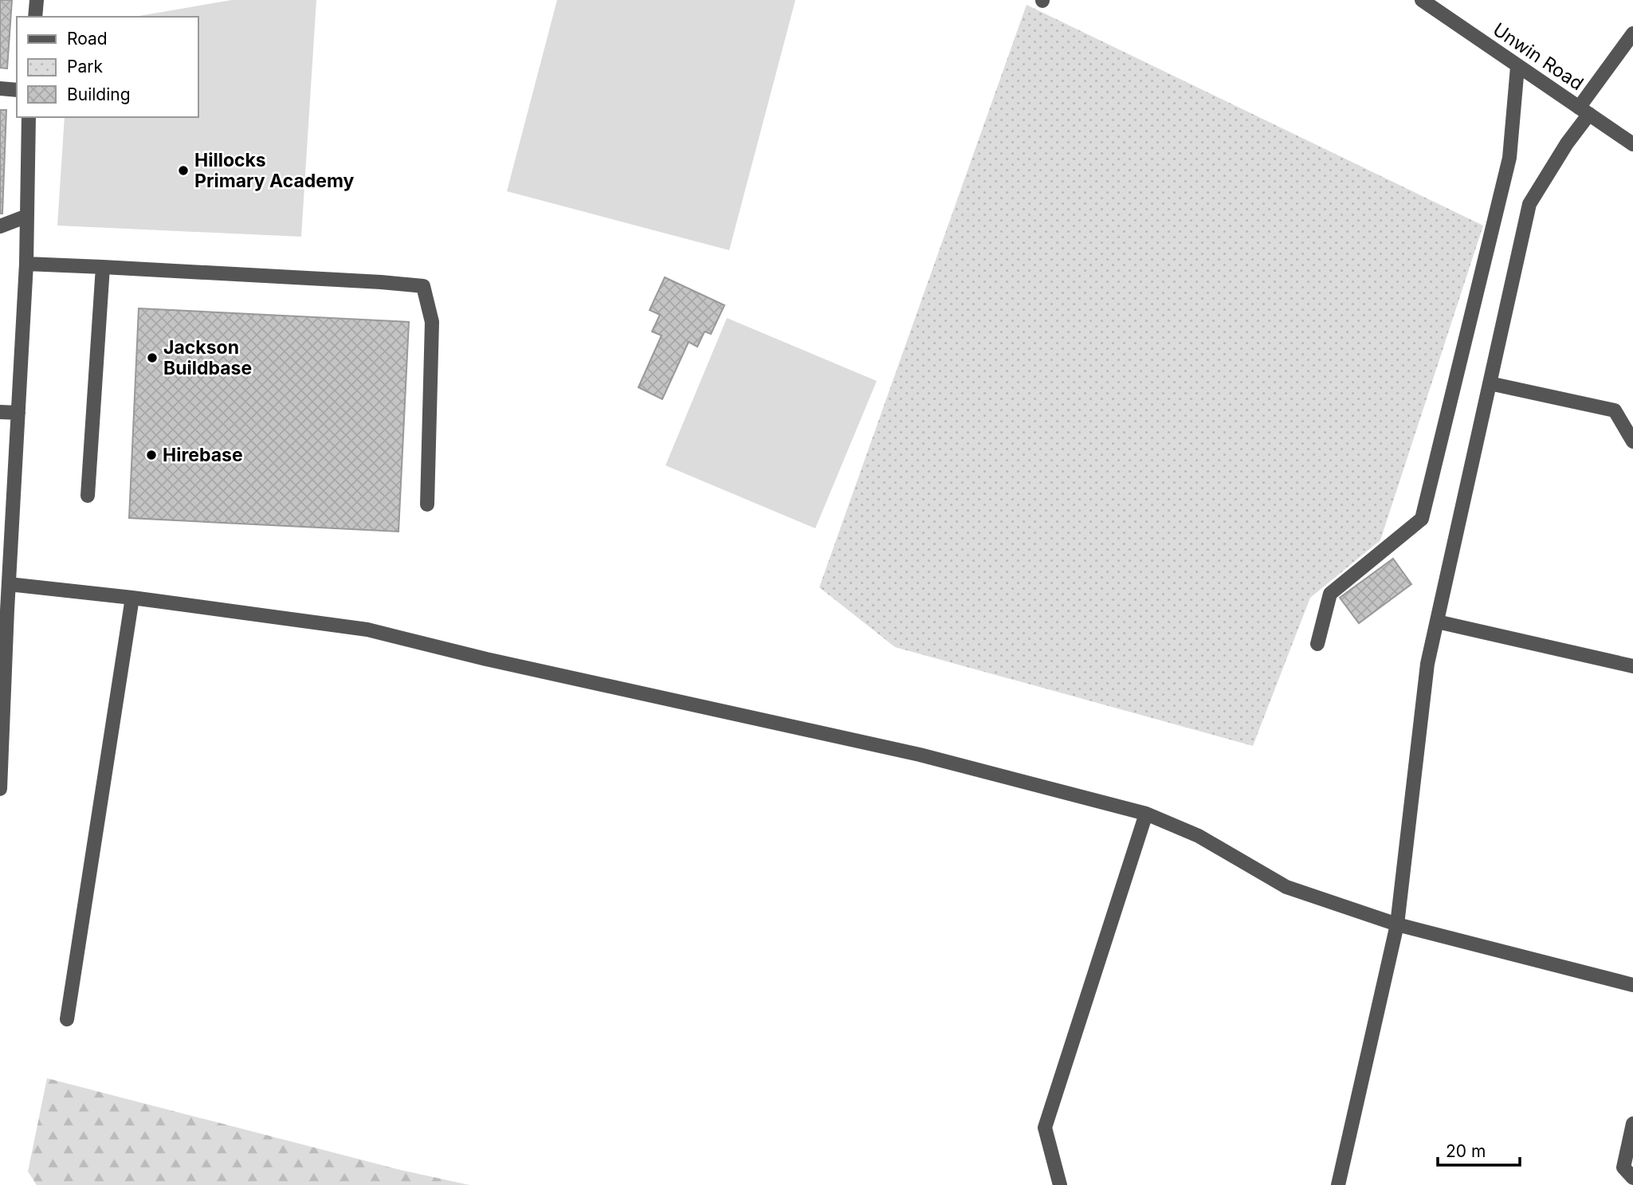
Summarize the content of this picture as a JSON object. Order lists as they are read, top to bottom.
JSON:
{
  "streets": {
    "street": ["Unwin Road"]
  },
  "places": ["Hillocks Primary Academy", "Jackson Buildbase", "Hirebase"],
  "legend": ["Road", "Park", "Building"],
  "scale_bar": "20 m"
}
